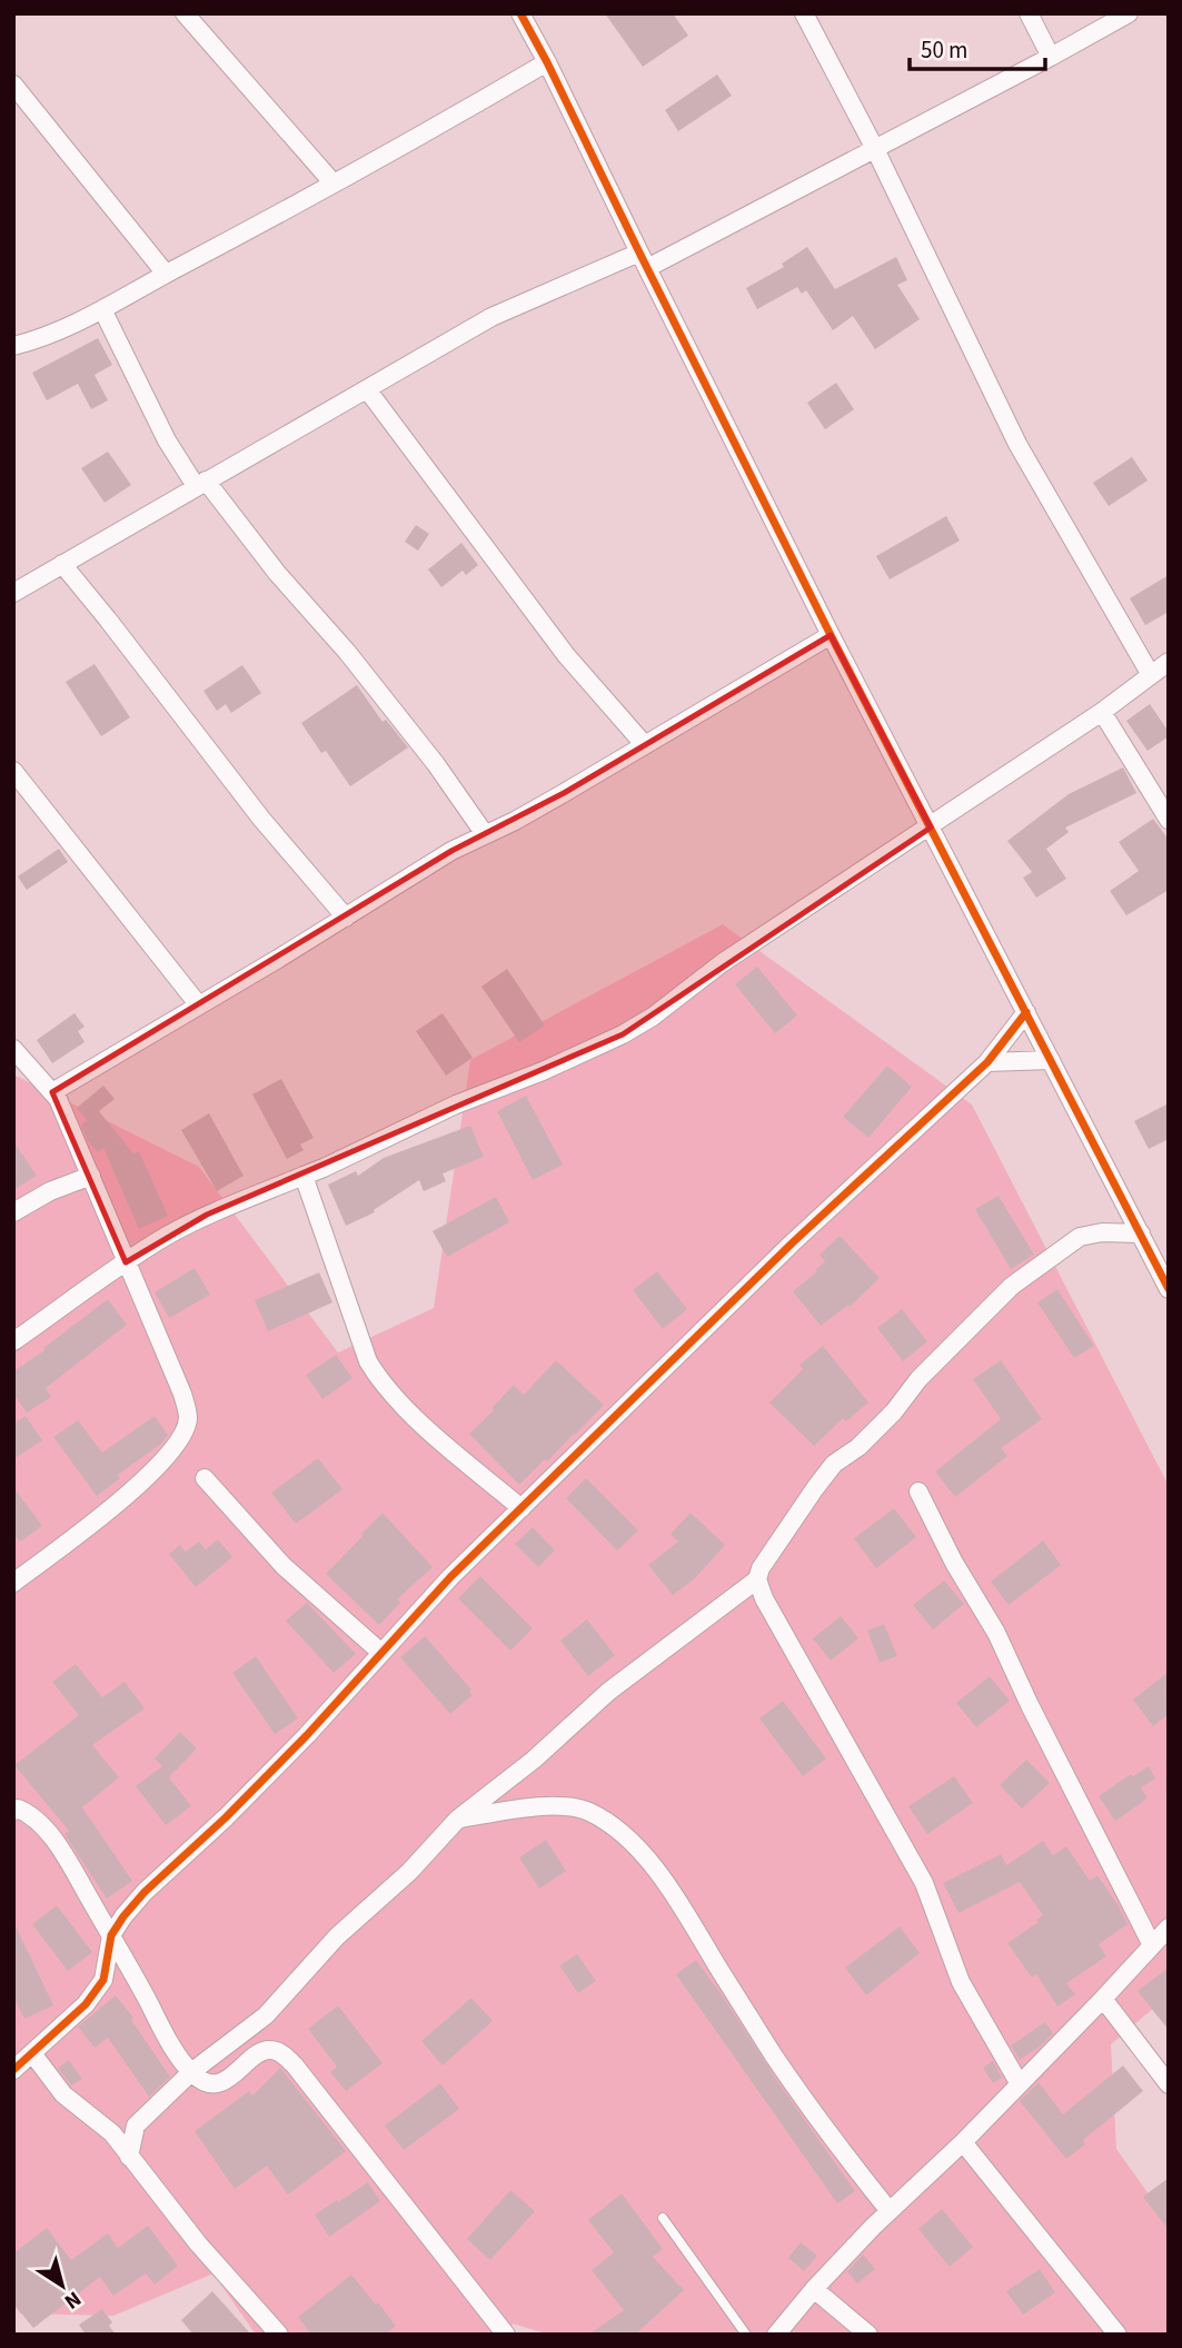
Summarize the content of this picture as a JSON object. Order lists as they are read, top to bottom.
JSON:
{
  "scale_bar": "50 m",
  "north": "bottom right"
}
